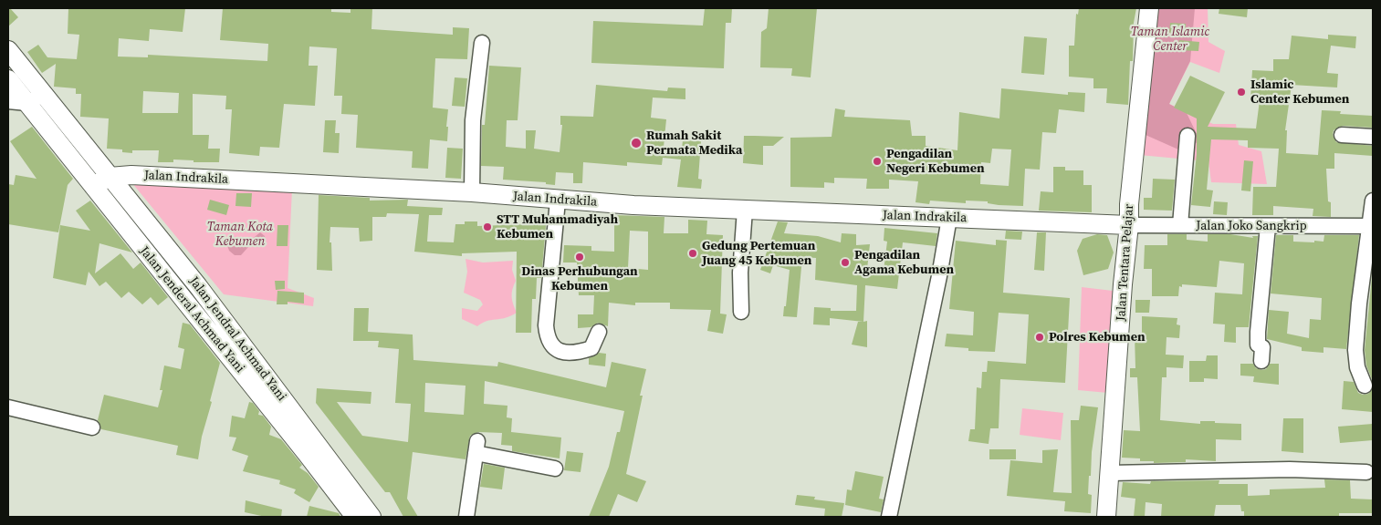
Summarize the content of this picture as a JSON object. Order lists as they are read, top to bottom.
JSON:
{
  "streets": {
    "main road": [
      "Jalan Indrakila",
      "Jalan Tentara Pelajar",
      "Jalan Jenderal Achmad Yani",
      "Jalan Jendral Achmad Yani"
    ],
    "street": ["Jalan Joko Sangkrip"]
  },
  "crossings": [
    ["Jalan Indrakila", "Jalan Joko Sangkrip"],
    ["Jalan Indrakila", "Jalan Tentara Pelajar"],
    ["Jalan Indrakila", "Jalan Jenderal Achmad Yani"],
    ["Jalan Indrakila", "Jalan Jendral Achmad Yani"],
    ["Jalan Joko Sangkrip", "Jalan Tentara Pelajar"]
  ],
  "parks": ["Taman Islamic Center", "Taman Kota Kebumen"],
  "places": [
    "Islamic Center Kebumen",
    "Rumah Sakit Permata Medika",
    "Pengadilan Negeri Kebumen",
    "STT Muhammadiyah Kebumen",
    "Gedung Pertemuan Juang 45 Kebumen",
    "Dinas Perhubungan Kebumen",
    "Pengadilan Agama Kebumen",
    "Polres Kebumen"
  ]
}
